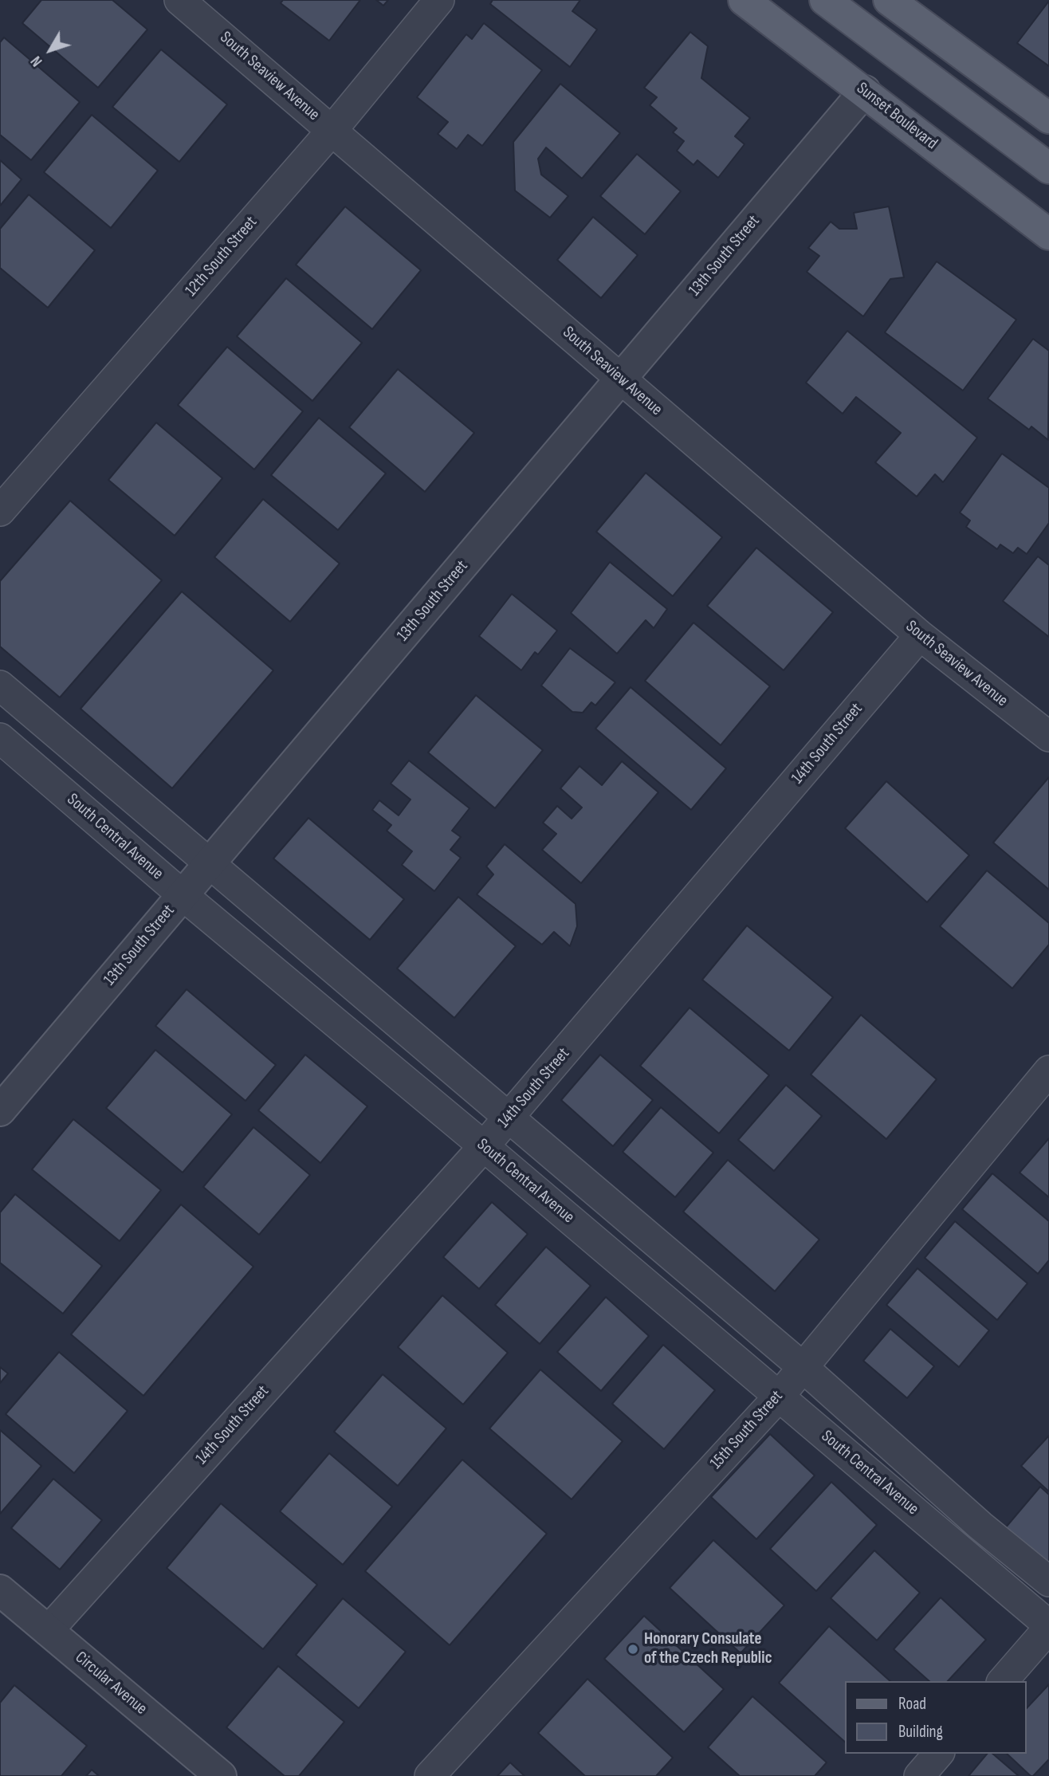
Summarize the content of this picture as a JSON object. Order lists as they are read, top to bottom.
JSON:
{
  "streets": {
    "main road": ["Sunset Boulevard"],
    "street": [
      "South Seaview Avenue",
      "13th South Street",
      "12th South Street",
      "14th South Street",
      "South Central Avenue",
      "15th South Street",
      "Circular Avenue"
    ]
  },
  "crossings": [
    ["South Seaview Avenue", "13th South Street"],
    ["South Seaview Avenue", "12th South Street"],
    ["South Seaview Avenue", "14th South Street"],
    ["Sunset Boulevard", "13th South Street"],
    ["13th South Street", "South Central Avenue"],
    ["14th South Street", "South Central Avenue"],
    ["14th South Street", "Circular Avenue"],
    ["South Central Avenue", "15th South Street"]
  ],
  "places": ["Honorary Consulate of the Czech Republic"],
  "legend": ["Road", "Building"],
  "north": "bottom left"
}
